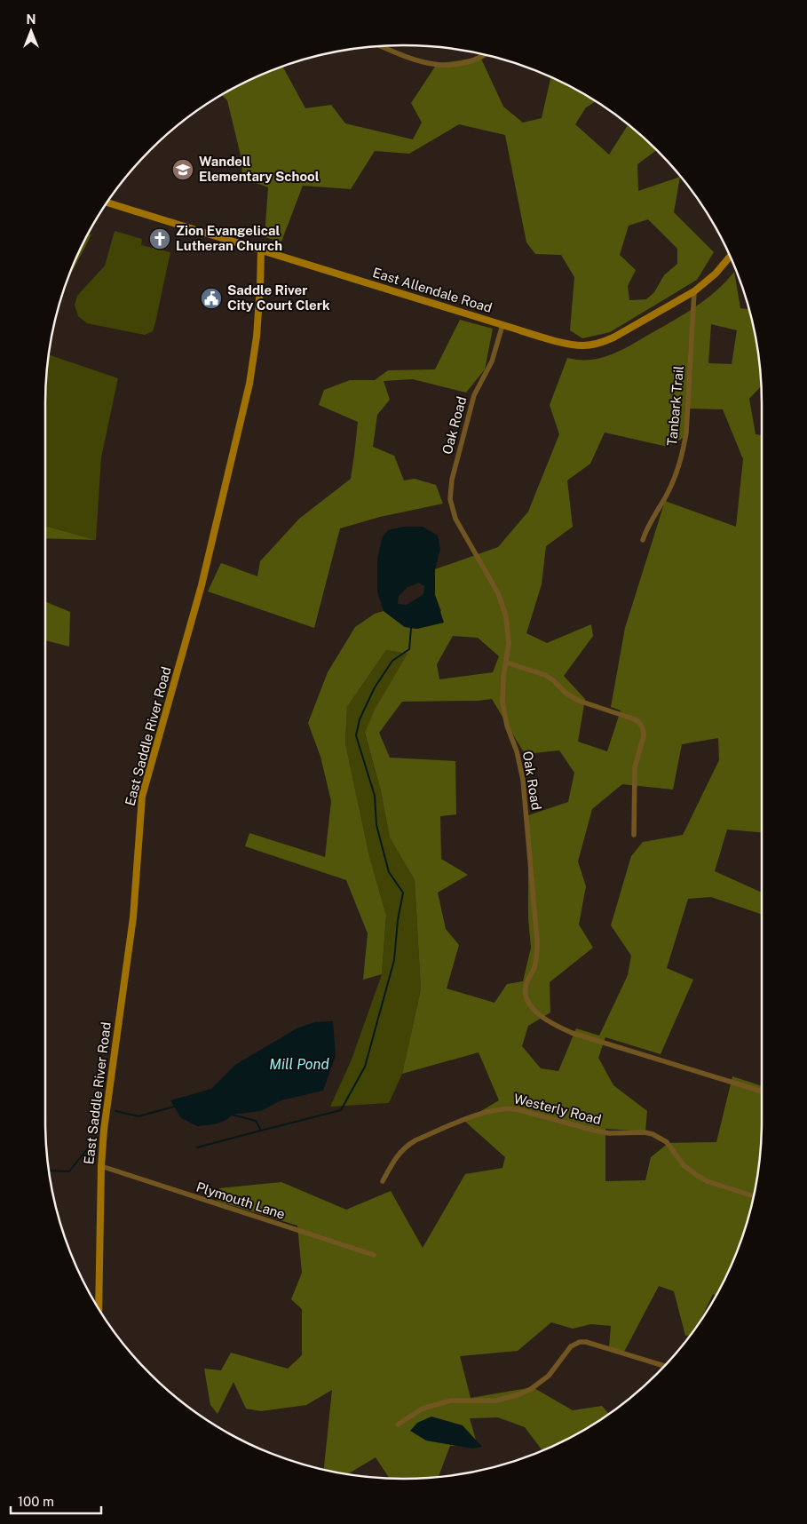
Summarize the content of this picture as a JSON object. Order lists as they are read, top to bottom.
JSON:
{
  "streets": {
    "street": [
      "East Allendale Road",
      "Tanbark Trail",
      "Oak Road",
      "East Saddle River Road",
      "Westerly Road",
      "Plymouth Lane"
    ]
  },
  "crossings": [
    ["East Allendale Road", "Tanbark Trail"],
    ["East Allendale Road", "Oak Road"],
    ["East Allendale Road", "East Saddle River Road"],
    ["East Saddle River Road", "Plymouth Lane"]
  ],
  "water": ["Mill Pond"],
  "places": {
    "school or university": ["Wandell Elementary School"],
    "church": ["Zion Evangelical Lutheran Church"],
    "public building": ["Saddle River City Court Clerk"]
  },
  "scale_bar": "100 m",
  "north": "top"
}
